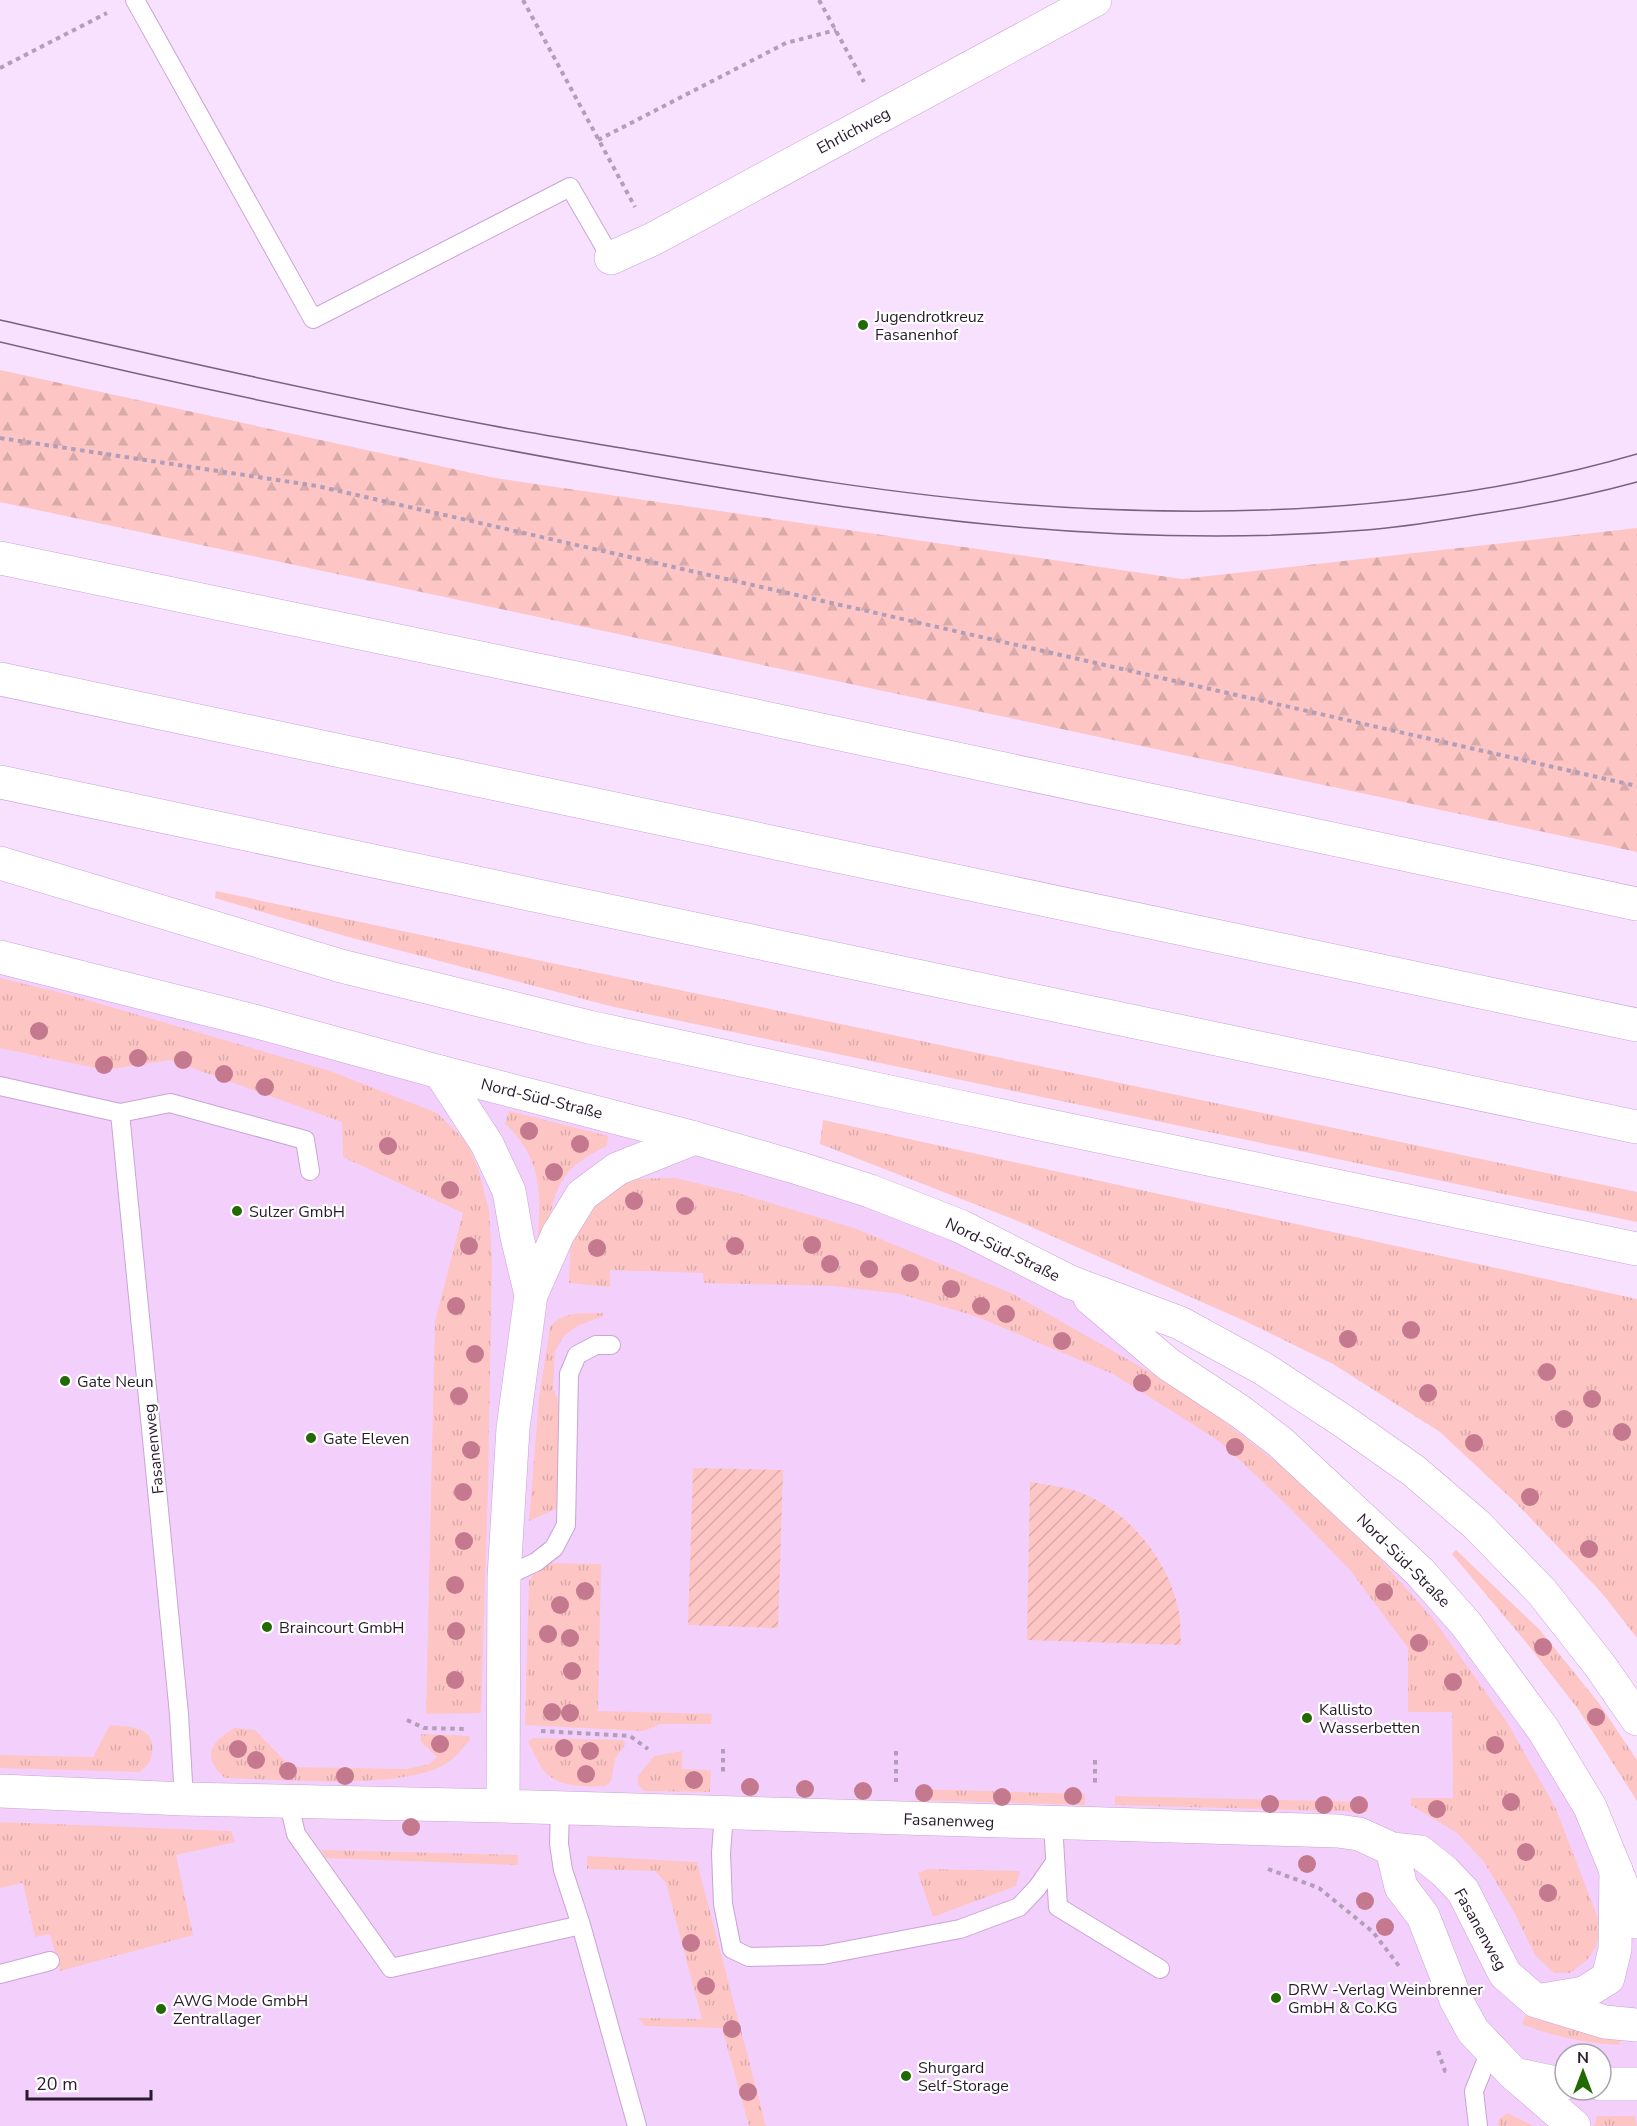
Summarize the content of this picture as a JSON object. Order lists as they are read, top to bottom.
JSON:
{
  "streets": {
    "main road": ["Ehrlichweg", "Nord-Süd-Straße", "Fasanenweg"]
  },
  "places": [
    "Jugendrotkreuz Fasanenhof",
    "Sulzer GmbH",
    "Gate Neun",
    "Gate Eleven",
    "Braincourt GmbH",
    "Kallisto Wasserbetten",
    "DRW -Verlag Weinbrenner GmbH & Co.KG",
    "AWG Mode GmbH Zentrallager",
    "Shurgard Self-Storage"
  ],
  "scale_bar": "20 m",
  "north": "top"
}
